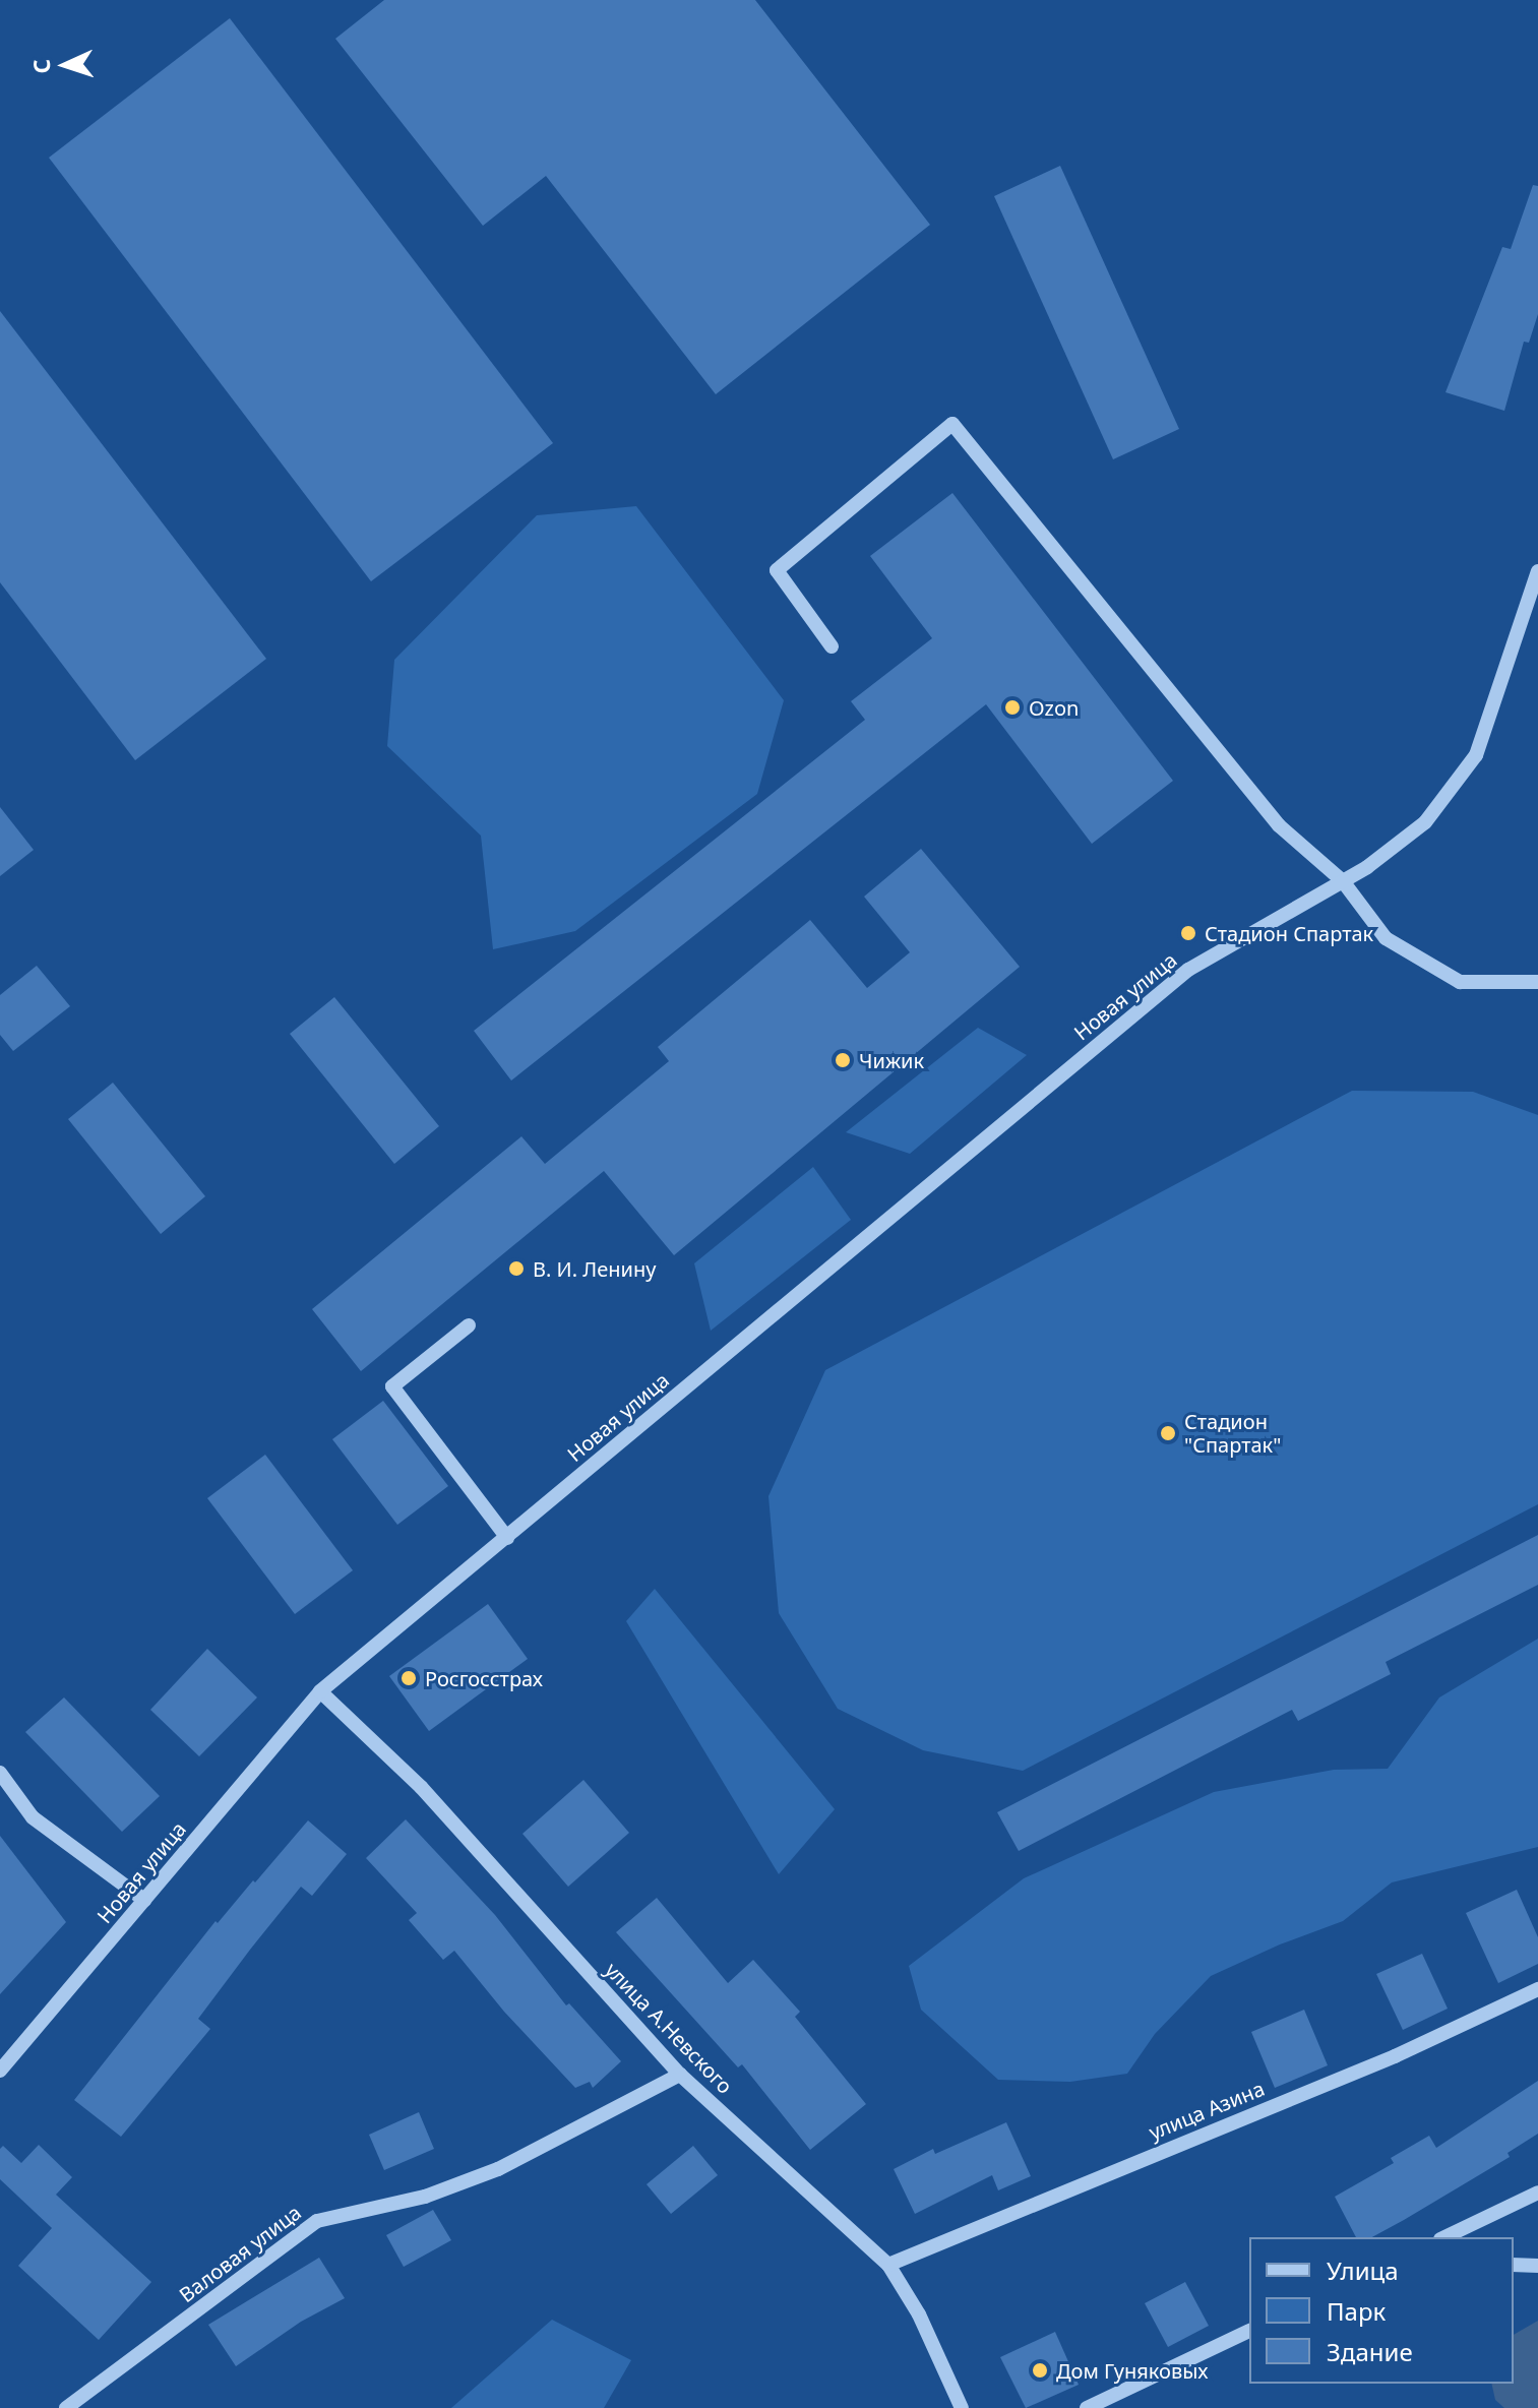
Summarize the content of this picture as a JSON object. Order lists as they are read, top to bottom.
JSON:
{
  "streets": {
    "street": [
      "Новая улица",
      "улица А.Невского",
      "улица Азина",
      "Валовая улица"
    ]
  },
  "crossings": [
    ["Новая улица", "улица А.Невского"],
    ["улица А.Невского", "улица Азина"],
    ["улица А.Невского", "Валовая улица"]
  ],
  "places": [
    "Ozon",
    "Стадион Спартак",
    "Чижик",
    "В. И. Ленину",
    "Стадион \"Спартак\"",
    "Росгосстрах",
    "Дом Гуняковых"
  ],
  "legend": ["Улица", "Парк", "Здание"],
  "north": "left"
}
